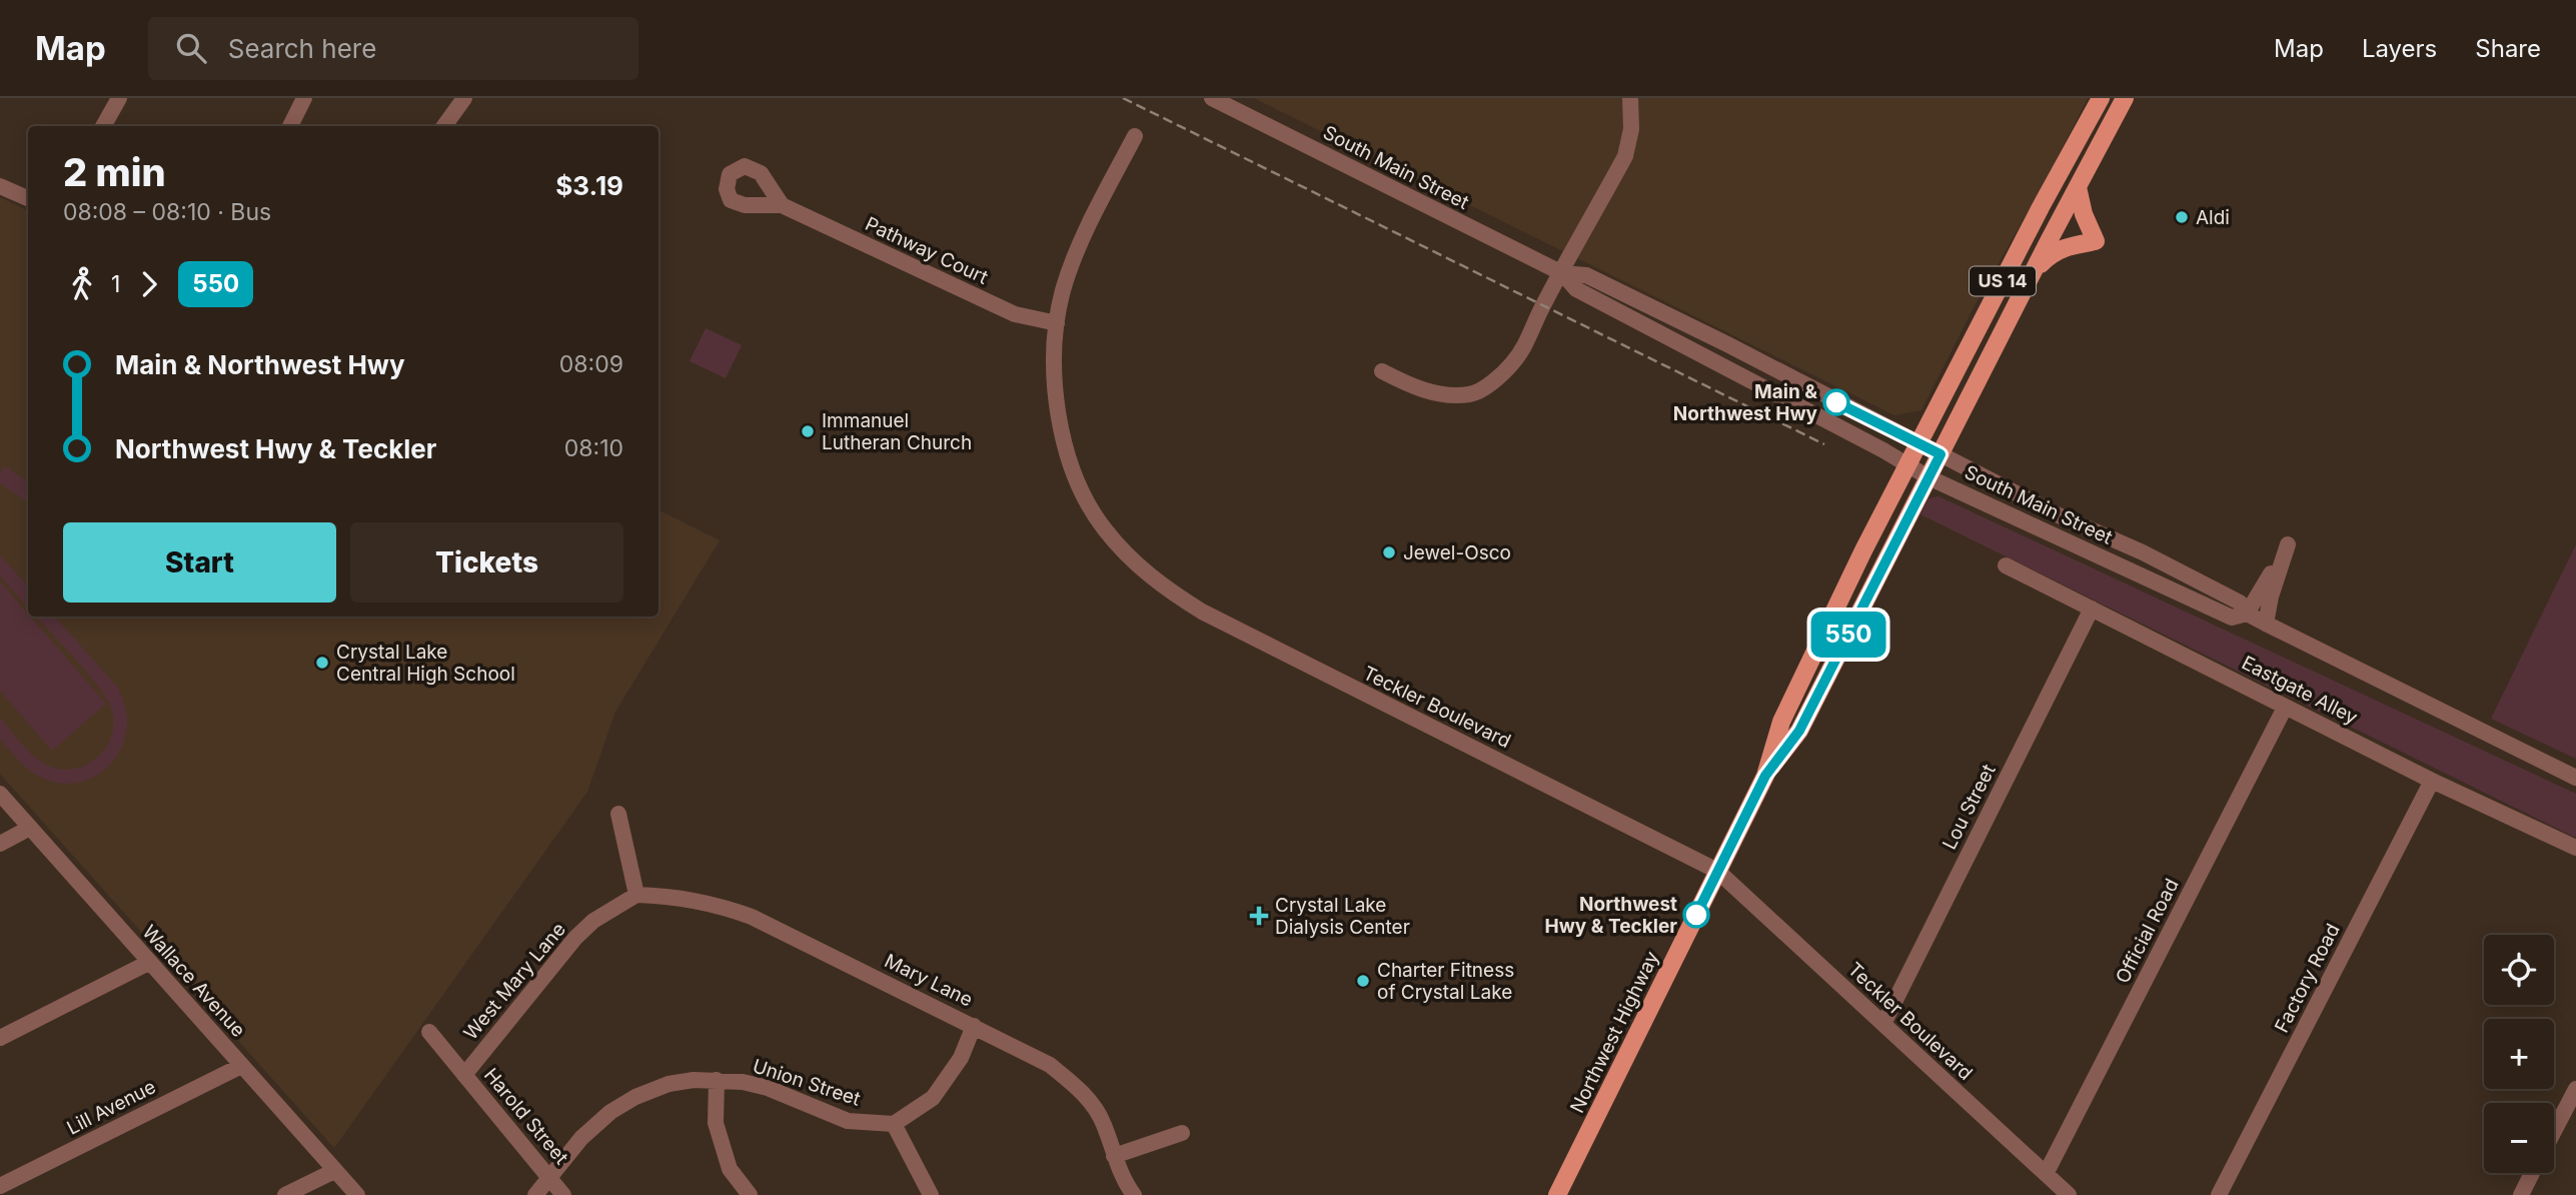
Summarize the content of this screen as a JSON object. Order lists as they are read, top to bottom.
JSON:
{
  "streets": {
    "main road": ["US 14", "Northwest Highway"],
    "street": [
      "South Main Street",
      "Pathway Court",
      "Eastgate Alley",
      "Teckler Boulevard",
      "Lou Street",
      "Official Road",
      "Factory Road",
      "Mary Lane",
      "Wallace Avenue",
      "West Mary Lane",
      "Union Street",
      "Lill Avenue",
      "Harold Street"
    ]
  },
  "crossings": [
    ["South Main Street", "Northwest Highway"],
    ["Pathway Court", "Teckler Boulevard"],
    ["Eastgate Alley", "Lou Street"],
    ["Eastgate Alley", "Official Road"],
    ["Eastgate Alley", "Factory Road"],
    ["Teckler Boulevard", "Lou Street"],
    ["Teckler Boulevard", "Official Road"],
    ["Teckler Boulevard", "Northwest Highway"],
    ["Mary Lane", "West Mary Lane"],
    ["Wallace Avenue", "Lill Avenue"],
    ["West Mary Lane", "Harold Street"],
    ["Union Street", "Harold Street"]
  ],
  "places": {
    "other": [
      "Aldi",
      "Main & Northwest Hwy",
      "Immanuel Lutheran Church",
      "Jewel-Osco",
      "Crystal Lake Central High School",
      "Northwest Hwy & Teckler",
      "Charter Fitness of Crystal Lake"
    ],
    "health": ["Crystal Lake Dialysis Center"]
  },
  "lines": ["bus line 550"],
  "page": {
    "header": "Map",
    "search": "Search here",
    "nav": ["Map", "Layers", "Share"],
    "on_map": "550",
    "heading": ["2 min", "08:08 – 08:10 · Bus", "$3.19"],
    "legs": ["1", "550"],
    "list": [
      {
        "name": "Main & Northwest Hwy",
        "value": "08:09"
      },
      {
        "name": "Northwest Hwy & Teckler",
        "value": "08:10"
      }
    ],
    "buttons": ["Start", "Tickets"],
    "map_buttons": ["+", "−"]
  }
}
